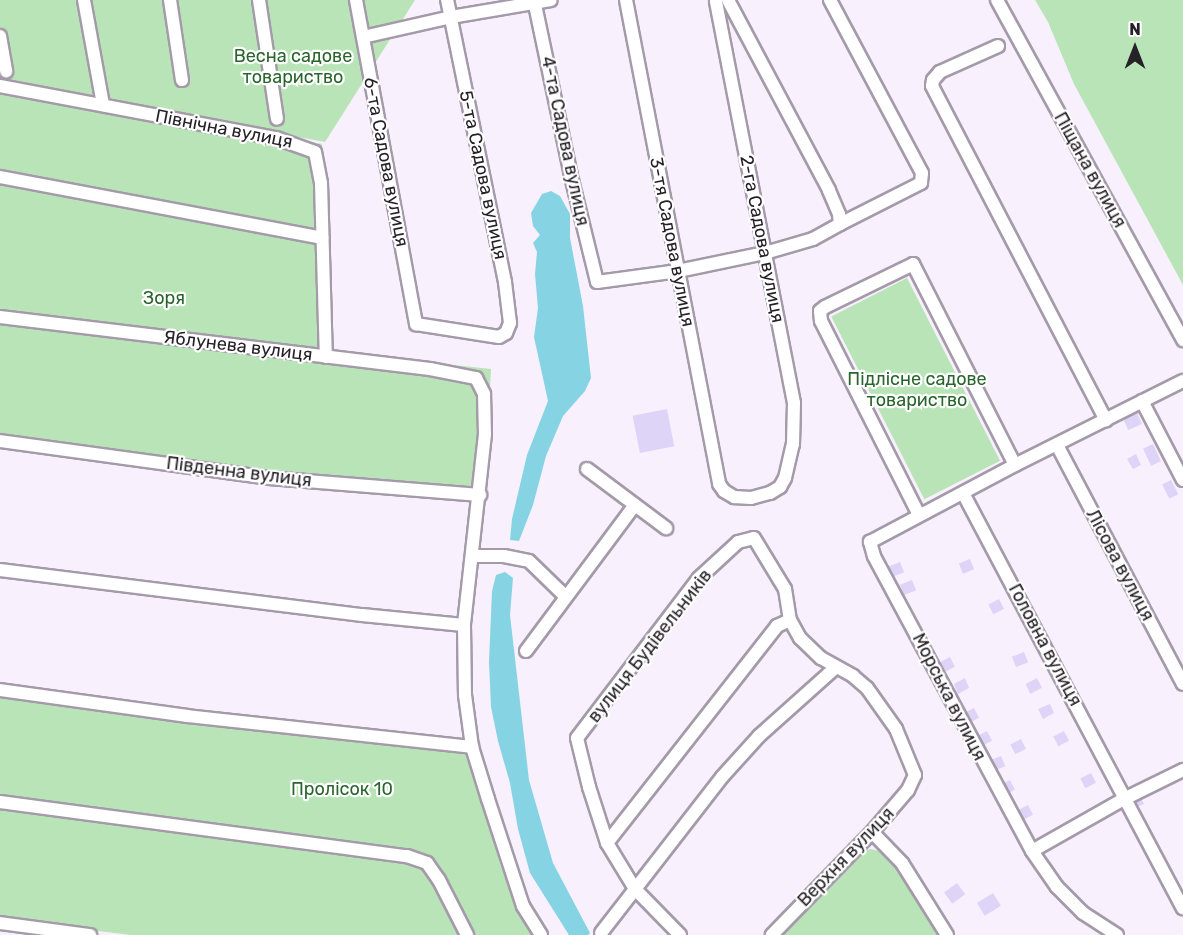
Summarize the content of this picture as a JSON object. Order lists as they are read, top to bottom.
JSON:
{
  "streets": {
    "street": [
      "Північна вулиця",
      "4-та Садова вулиця",
      "6-та Садова вулиця",
      "Піщана вулиця",
      "5-та Садова вулиця",
      "2-га Садова вулиця",
      "3-тя Садова вулиця",
      "Яблунева вулиця",
      "Південна вулиця",
      "Лісова вулиця",
      "Головна вулиця",
      "вулиця Будівельників",
      "Морська вулиця",
      "Верхня вулиця"
    ]
  },
  "crossings": [
    ["Північна вулиця", "Яблунева вулиця"],
    ["4-та Садова вулиця", "3-тя Садова вулиця"],
    ["6-та Садова вулиця", "5-та Садова вулиця"],
    ["2-га Садова вулиця", "3-тя Садова вулиця"],
    ["Яблунева вулиця", "Південна вулиця"]
  ],
  "parks": [
    "Весна садове товариство",
    "Зоря",
    "Підлісне садове товариство",
    "Пролісок 10"
  ],
  "north": "top"
}
